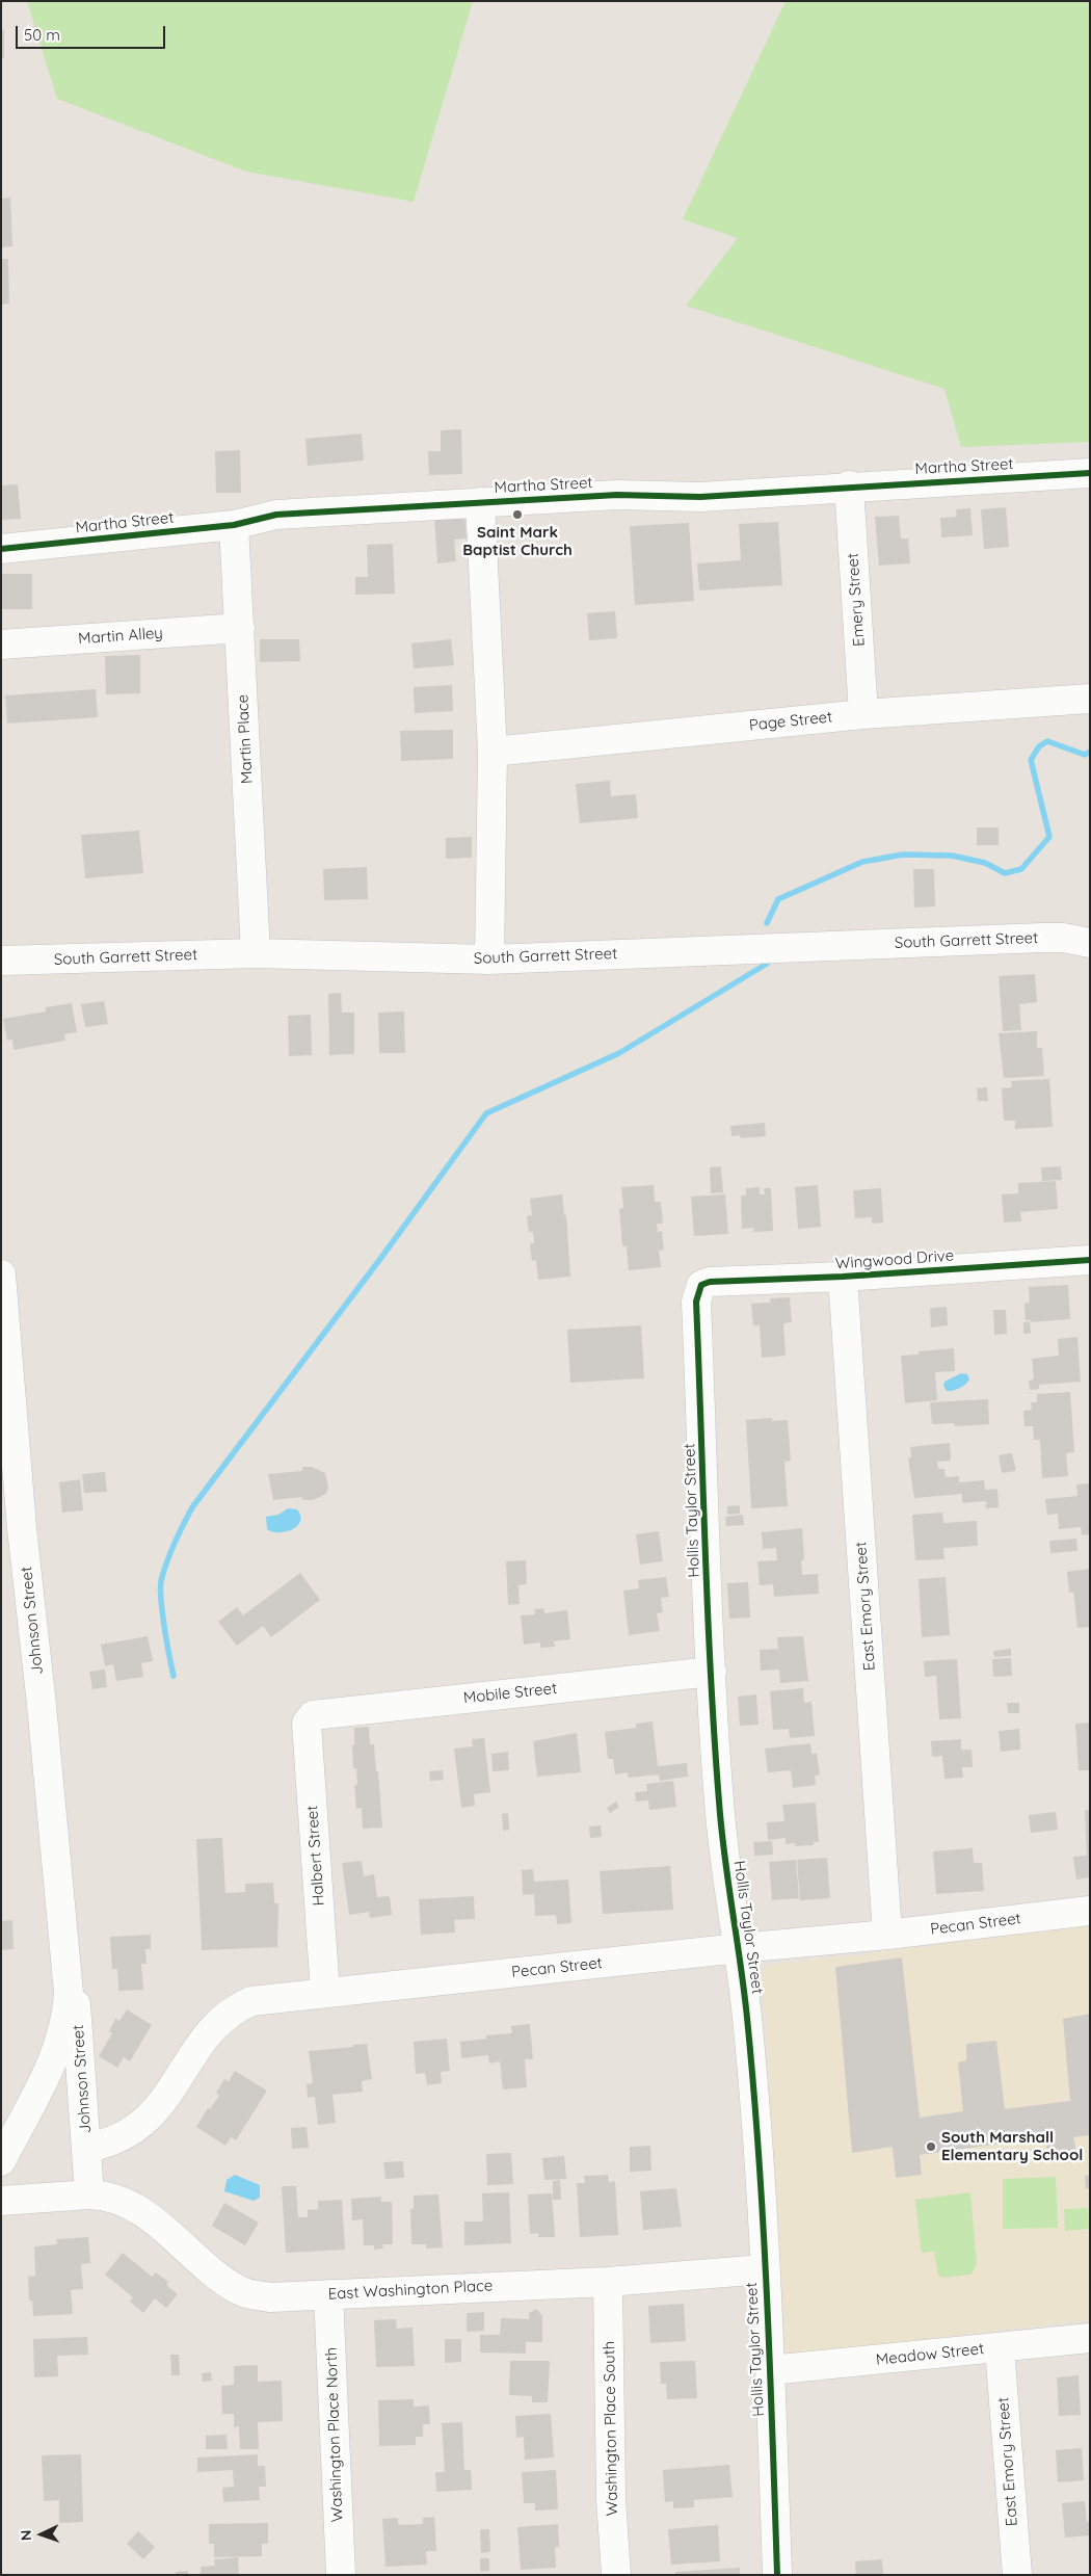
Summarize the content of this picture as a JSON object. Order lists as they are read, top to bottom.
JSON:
{
  "streets": {
    "street": [
      "Martha Street",
      "Emery Street",
      "Martin Alley",
      "Page Street",
      "Martin Place",
      "South Garrett Street",
      "Wingwood Drive",
      "Hollis Taylor Street",
      "East Emory Street",
      "Johnson Street",
      "Mobile Street",
      "Halbert Street",
      "Pecan Street",
      "East Washington Place",
      "Meadow Street",
      "Washington Place South",
      "Washington Place North"
    ]
  },
  "crossings": [
    ["Martha Street", "Emery Street"],
    ["Martha Street", "Page Street"],
    ["Martha Street", "Martin Place"],
    ["Martha Street", "South Garrett Street"],
    ["Emery Street", "Page Street"],
    ["Martin Alley", "Martin Place"],
    ["Martin Place", "South Garrett Street"],
    ["Wingwood Drive", "Hollis Taylor Street"],
    ["Wingwood Drive", "East Emory Street"],
    ["Hollis Taylor Street", "Mobile Street"],
    ["Hollis Taylor Street", "Pecan Street"],
    ["Hollis Taylor Street", "East Washington Place"],
    ["Hollis Taylor Street", "Meadow Street"],
    ["East Emory Street", "Pecan Street"],
    ["East Emory Street", "Meadow Street"],
    ["Johnson Street", "Pecan Street"],
    ["Johnson Street", "East Washington Place"],
    ["Mobile Street", "Halbert Street"],
    ["Halbert Street", "Pecan Street"],
    ["East Washington Place", "Washington Place South"],
    ["East Washington Place", "Washington Place North"]
  ],
  "places": ["Saint Mark Baptist Church", "South Marshall Elementary School"],
  "scale_bar": "50 m",
  "north": "left"
}
